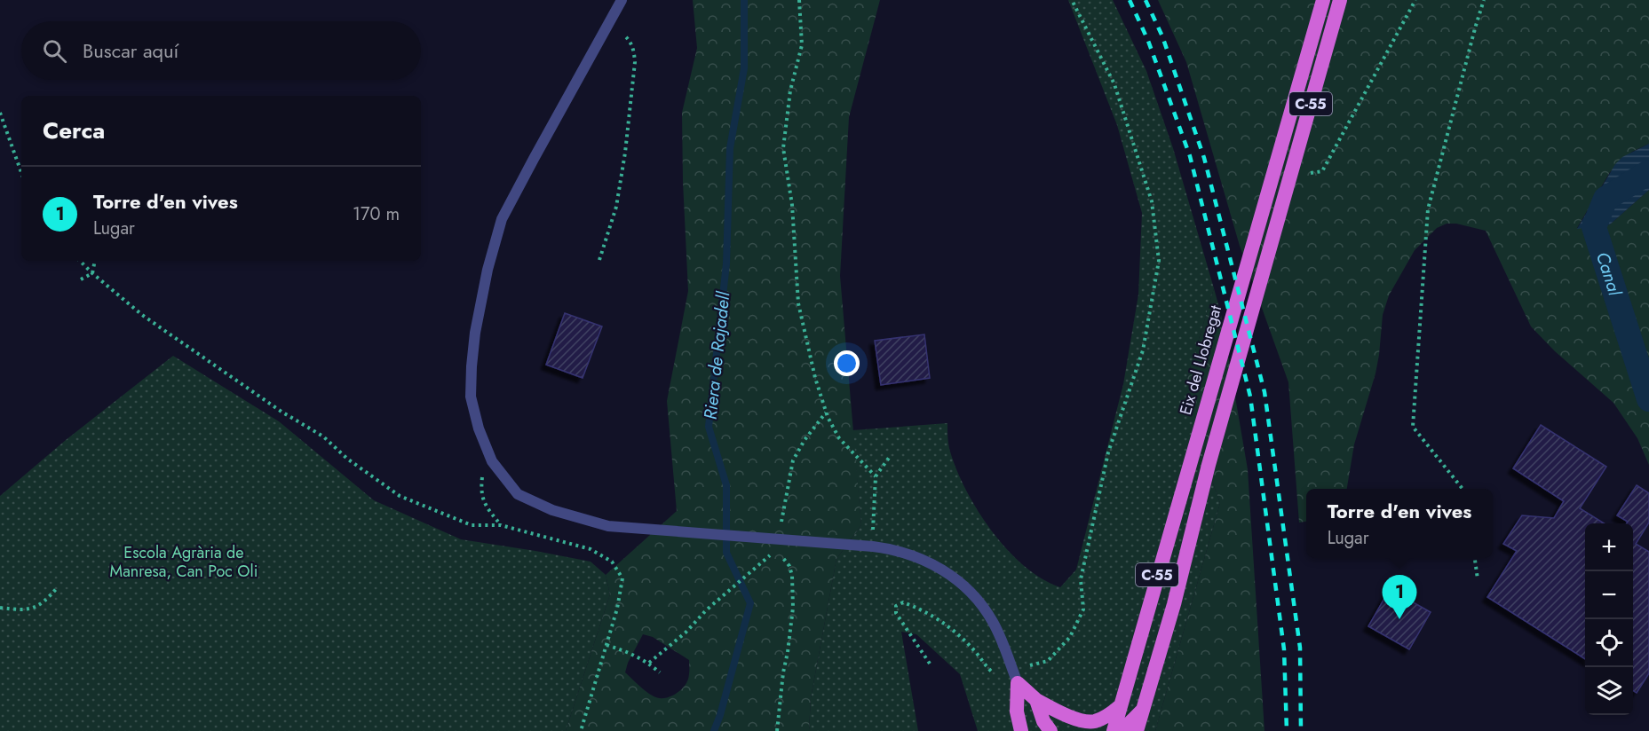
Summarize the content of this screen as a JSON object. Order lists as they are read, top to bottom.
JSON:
{
  "streets": {
    "highway": ["C-55", "Eix del Llobregat"]
  },
  "water": ["Canal", "Riera de Rajadell"],
  "parks": ["Escola Agrària de Manresa, Can Poc Oli"],
  "page": {
    "search": "Buscar aquí",
    "heading": "Cerca",
    "list": [
      {
        "mark": "1",
        "name": "Torre d'en vives",
        "note": "Lugar",
        "value": "170 m"
      }
    ],
    "popup": ["Torre d'en vives", "Lugar"],
    "map_buttons": ["+", "−"],
    "pins": "1"
  }
}
